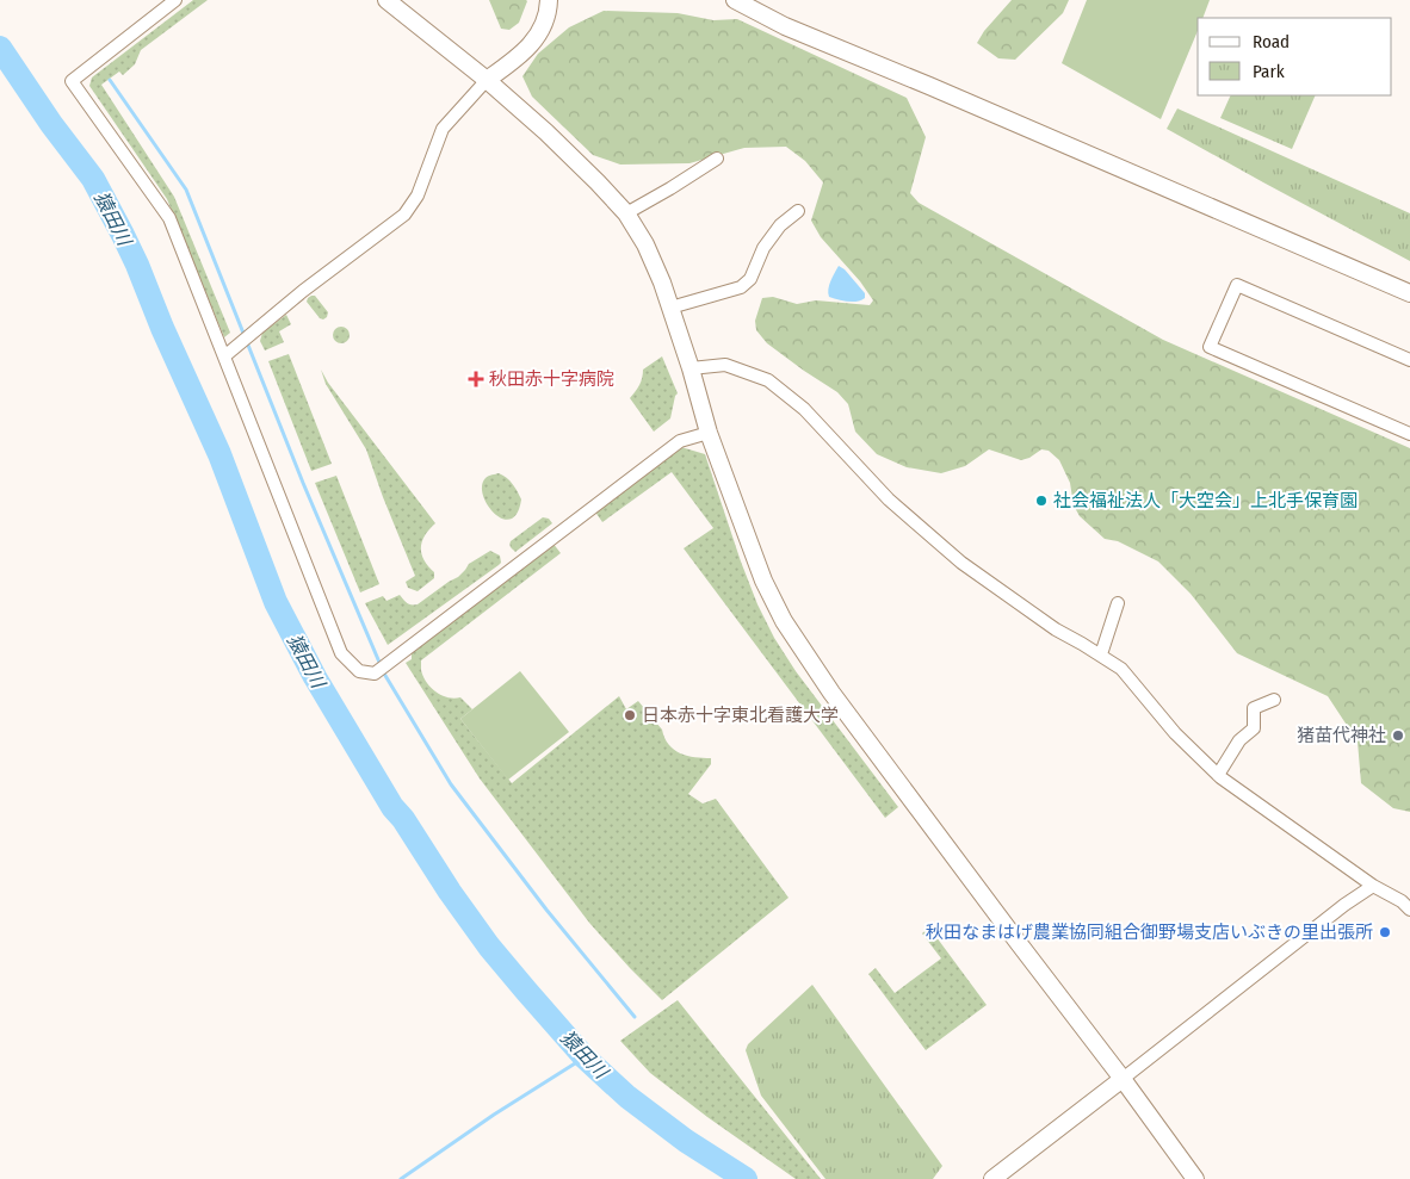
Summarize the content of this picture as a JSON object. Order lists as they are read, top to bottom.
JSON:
{
  "water": ["猿田川"],
  "places": {
    "health": ["秋田赤十字病院"],
    "other": [
      "社会福祉法人「大空会」上北手保育園",
      "日本赤十字東北看護大学",
      "猪苗代神社",
      "秋田なまはげ農業協同組合御野場支店いぶきの里出張所"
    ]
  },
  "legend": ["Road", "Park"]
}
